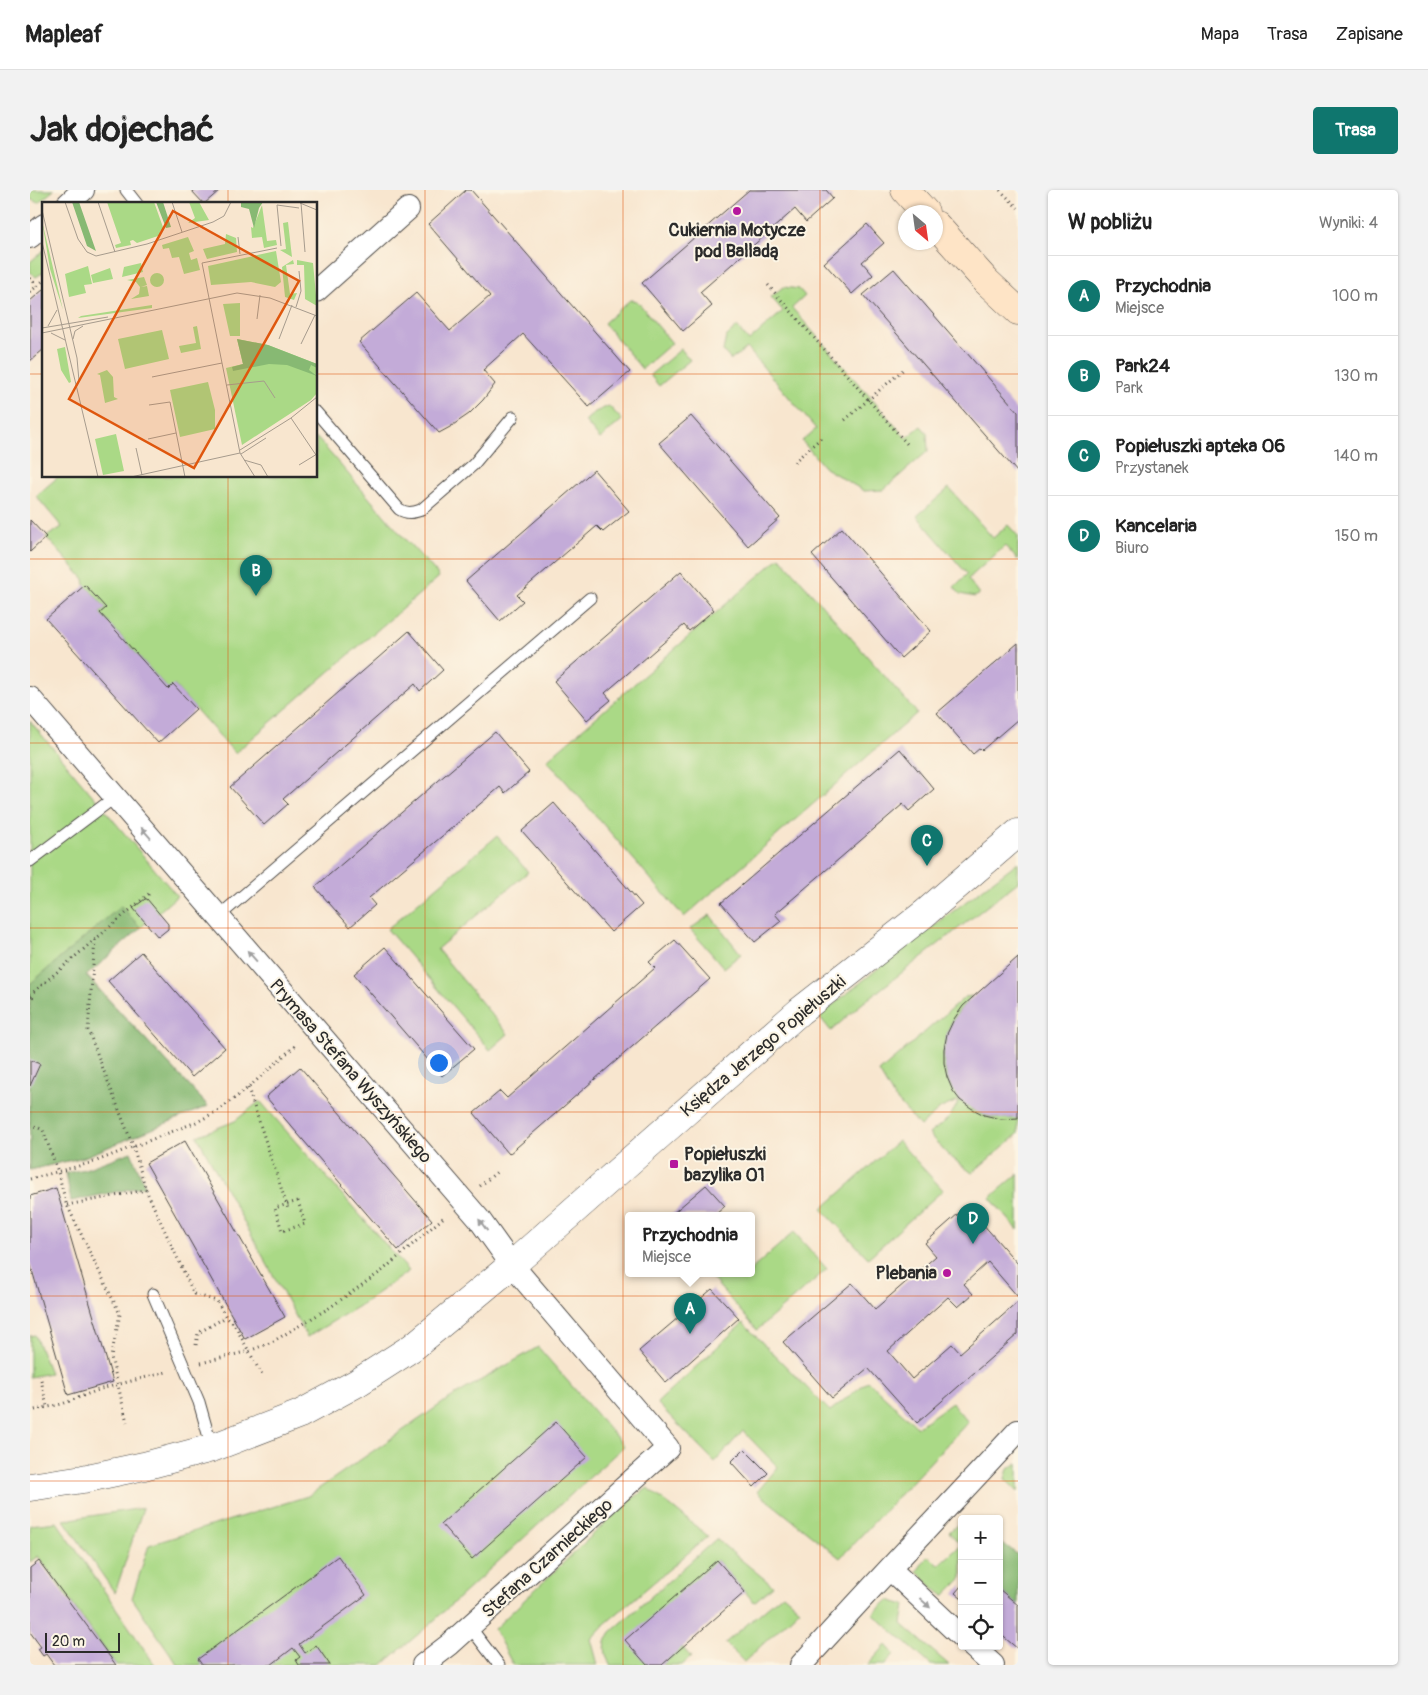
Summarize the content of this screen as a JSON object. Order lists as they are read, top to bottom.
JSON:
{
  "streets": {
    "street": ["Księdza Jerzego Popiełuszki", "Prymasa Stefana Wyszyńskiego", "Stefana Czarnieckiego"]
  },
  "crossings": [
    ["Księdza Jerzego Popiełuszki", "Prymasa Stefana Wyszyńskiego"],
    ["Prymasa Stefana Wyszyńskiego", "Stefana Czarnieckiego"]
  ],
  "one_way": ["Prymasa Stefana Wyszyńskiego"],
  "places": {
    "other": ["Cukiernia Motycze pod Balladą", "Plebania"],
    "transit": ["Popiełuszki bazylika 01"]
  },
  "scale_bar": "20 m",
  "north": "bottom right",
  "page": {
    "header": "Mapleaf",
    "nav": ["Mapa", "Trasa", "Zapisane"],
    "buttons": "Trasa",
    "title": "Jak dojechać",
    "heading": ["W pobliżu", "Wyniki: 4"],
    "list": [
      {
        "mark": "A",
        "name": "Przychodnia",
        "note": "Miejsce",
        "value": "100 m"
      },
      {
        "mark": "B",
        "name": "Park24",
        "note": "Park",
        "value": "130 m"
      },
      {
        "mark": "C",
        "name": "Popiełuszki apteka 06",
        "note": "Przystanek",
        "value": "140 m"
      },
      {
        "mark": "D",
        "name": "Kancelaria",
        "note": "Biuro",
        "value": "150 m"
      }
    ],
    "pins": [
      "B",
      "C",
      "D",
      "A"
    ],
    "popup": ["Przychodnia", "Miejsce"],
    "map_buttons": ["+", "−"],
    "scale": "20 m"
  }
}
